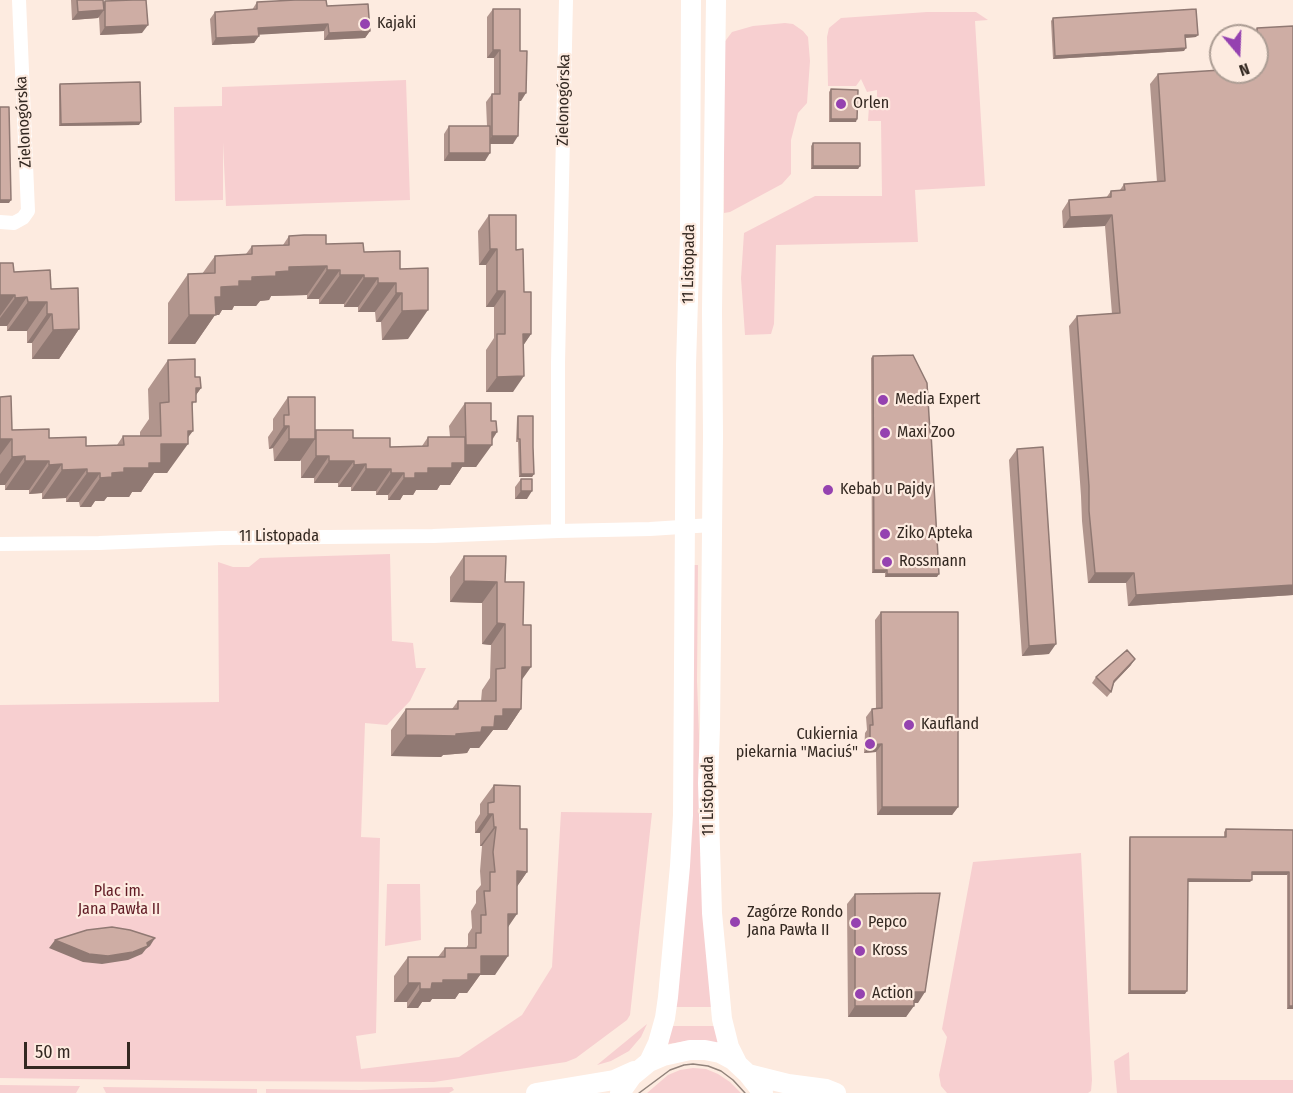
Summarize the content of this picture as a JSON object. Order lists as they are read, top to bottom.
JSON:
{
  "streets": {
    "main road": ["11 Listopada"],
    "street": ["Zielonogórska"]
  },
  "crossings": [
    ["Zielonogórska", "11 Listopada"]
  ],
  "parks": ["Plac im. Jana Pawła II"],
  "places": [
    "Kajaki",
    "Orlen",
    "Media Expert",
    "Maxi Zoo",
    "Kebab u Pajdy",
    "Ziko Apteka",
    "Rossmann",
    "Kaufland",
    "Cukiernia piekarnia \"Maciuś\"",
    "Zagórze Rondo Jana Pawła II",
    "Pepco",
    "Kross",
    "Action"
  ],
  "scale_bar": "50 m",
  "north": "bottom"
}
